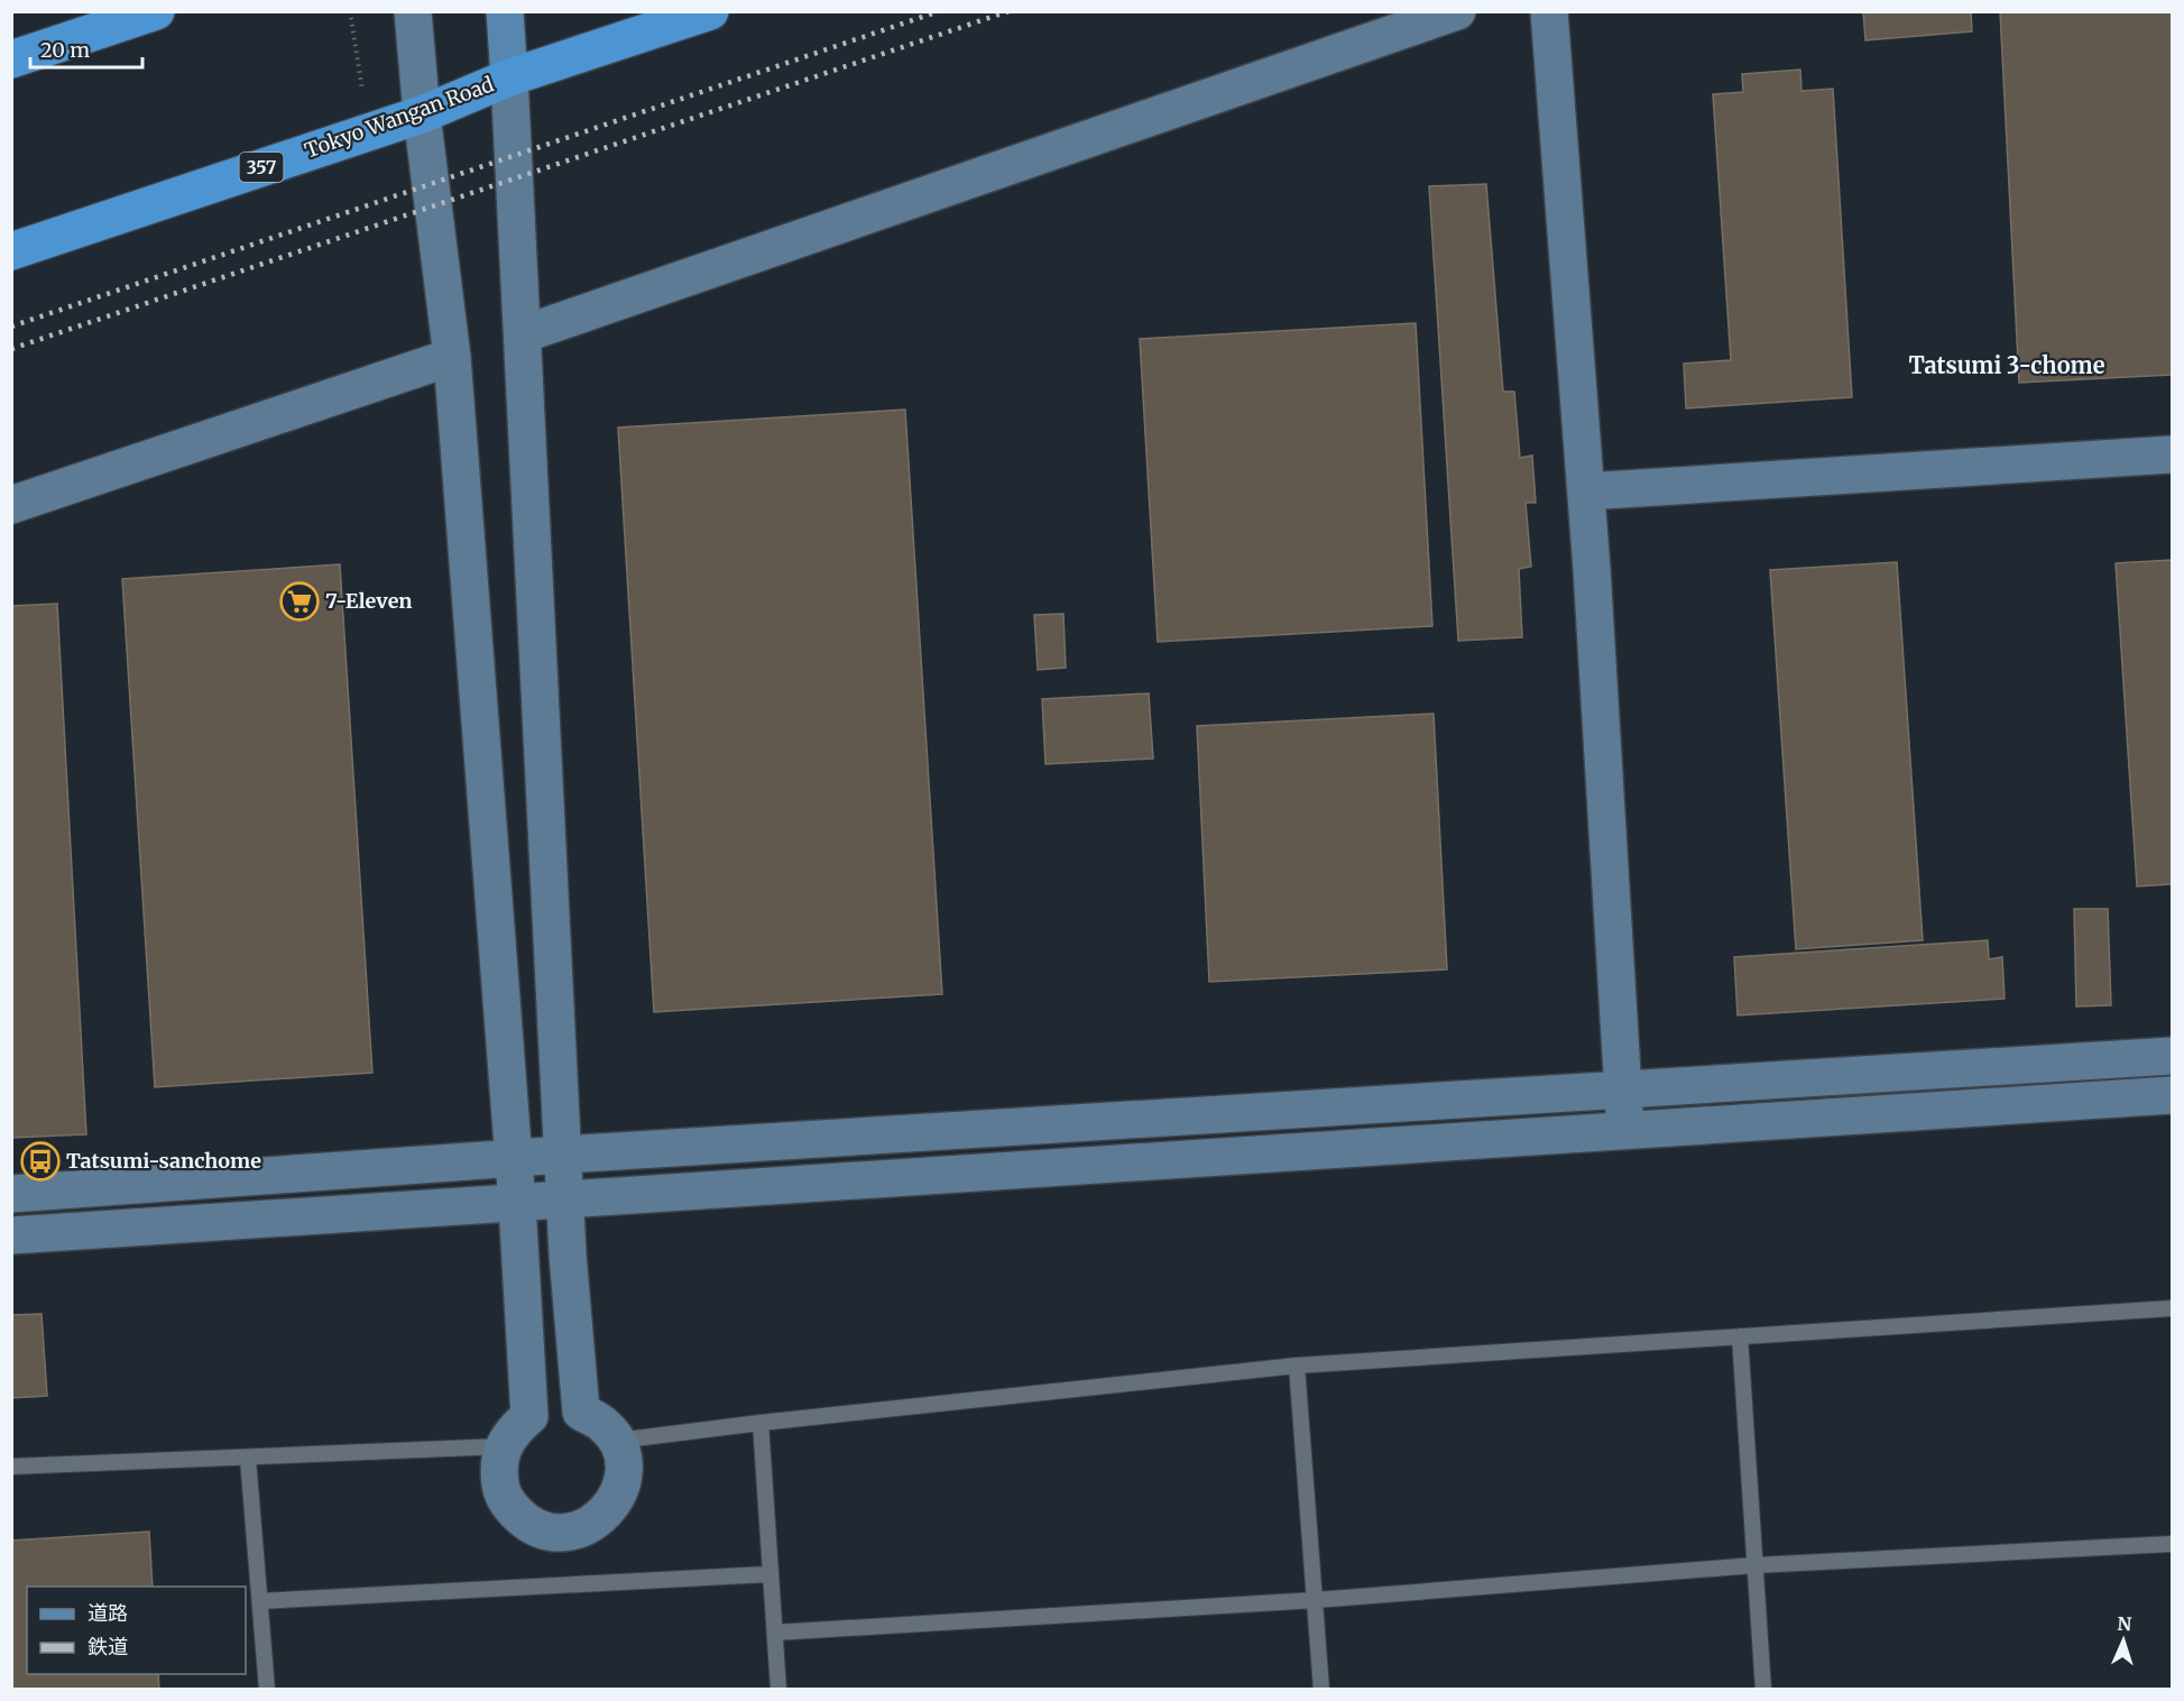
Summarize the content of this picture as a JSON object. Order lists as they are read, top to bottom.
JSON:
{
  "streets": {
    "highway": ["Tokyo Wangan Road", "357"]
  },
  "districts": ["Tatsumi 3-chome"],
  "places": {
    "supermarket": ["7-Eleven"],
    "bus stop": ["Tatsumi-sanchome"]
  },
  "legend": ["道路", "鉄道"],
  "scale_bar": "20 m",
  "north": "top"
}
